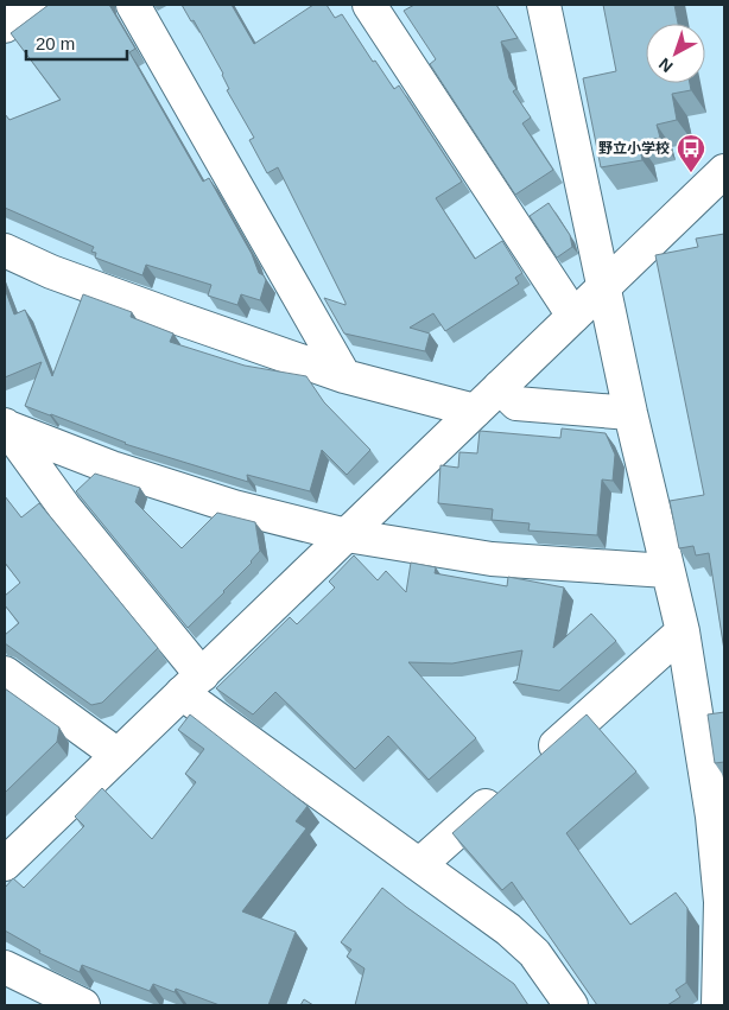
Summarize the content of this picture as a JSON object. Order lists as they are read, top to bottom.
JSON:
{
  "places": {
    "bus stop": ["野立小学校"]
  },
  "scale_bar": "20 m",
  "north": "bottom left"
}
